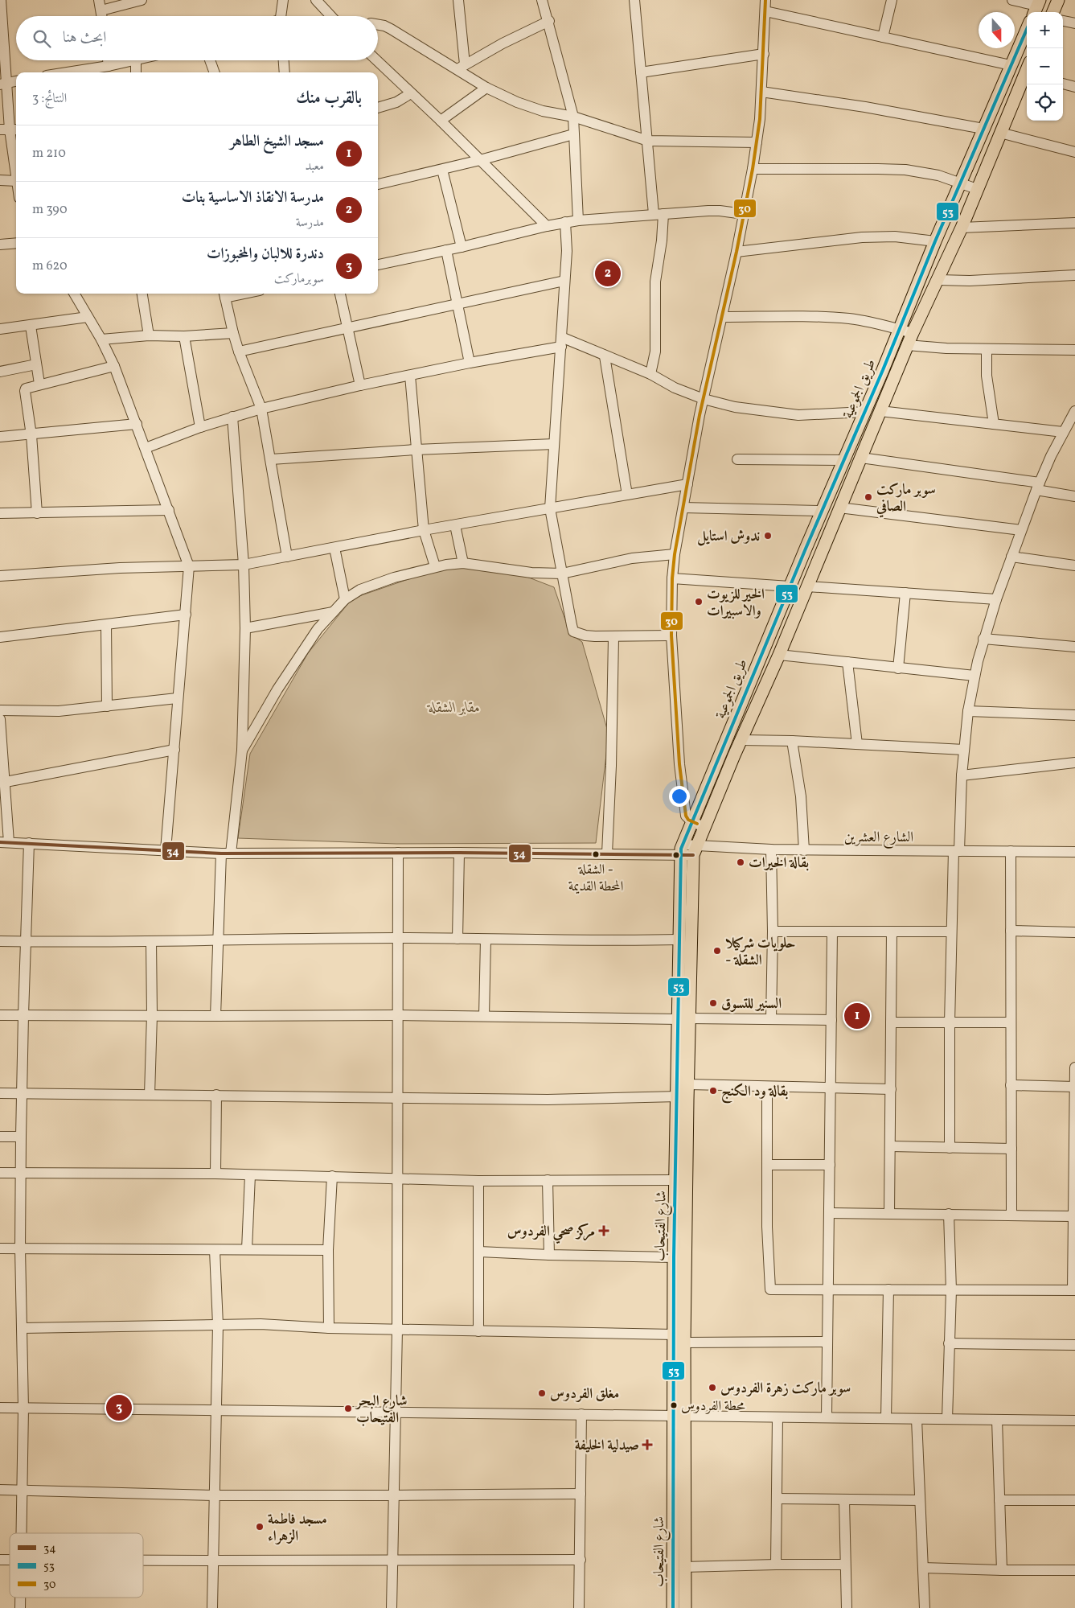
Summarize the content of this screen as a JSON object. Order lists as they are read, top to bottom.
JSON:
{
  "streets": {
    "main road": ["طريق الجموعية", "شارع الفتيحاب"],
    "street": ["الشارع العشرين"]
  },
  "crossings": [
    ["طريق الجموعية", "الشارع العشرين"],
    ["طريق الجموعية", "شارع الفتيحاب"],
    ["الشارع العشرين", "شارع الفتيحاب"]
  ],
  "parks": ["مقابر الشقلة"],
  "places": {
    "other": [
      "سوبر ماركت الصافي",
      "ندوش استايل",
      "الخير للزيوت والاسبيرات",
      "الشقلة - المحطة القديمة",
      "بقالة الخيرات",
      "حلويات شركيلا - الشقلة",
      "السنير للتسوق",
      "بقالة ود الكنج",
      "سوبر ماركت زهرة الفردوس",
      "مغلق الفردوس",
      "محطة الفردوس",
      "شارع البحر الفتيحاب",
      "مسجد فاطمة الزهراء"
    ],
    "health": ["مركز صحي الفردوس", "صيدلية الخليفة"]
  },
  "lines": ["transit line 30", "transit line 53", "transit line 34"],
  "legend": ["34", "53", "30"],
  "north": "bottom",
  "page": {
    "map_buttons": ["+", "−"],
    "search": "ابحث هنا",
    "heading": ["بالقرب منك", "النتائج: 3"],
    "list": [
      {
        "mark": "1",
        "name": "مسجد الشيخ الطاهر",
        "note": "معبد",
        "value": "210 m"
      },
      {
        "mark": "2",
        "name": "مدرسة الانقاذ الاساسية بنات",
        "note": "مدرسة",
        "value": "390 m"
      },
      {
        "mark": "3",
        "name": "دندرة للالبان والمخبوزات",
        "note": "سوبرماركت",
        "value": "620 m"
      }
    ],
    "pins": ["2", "1", "3"]
  }
}
